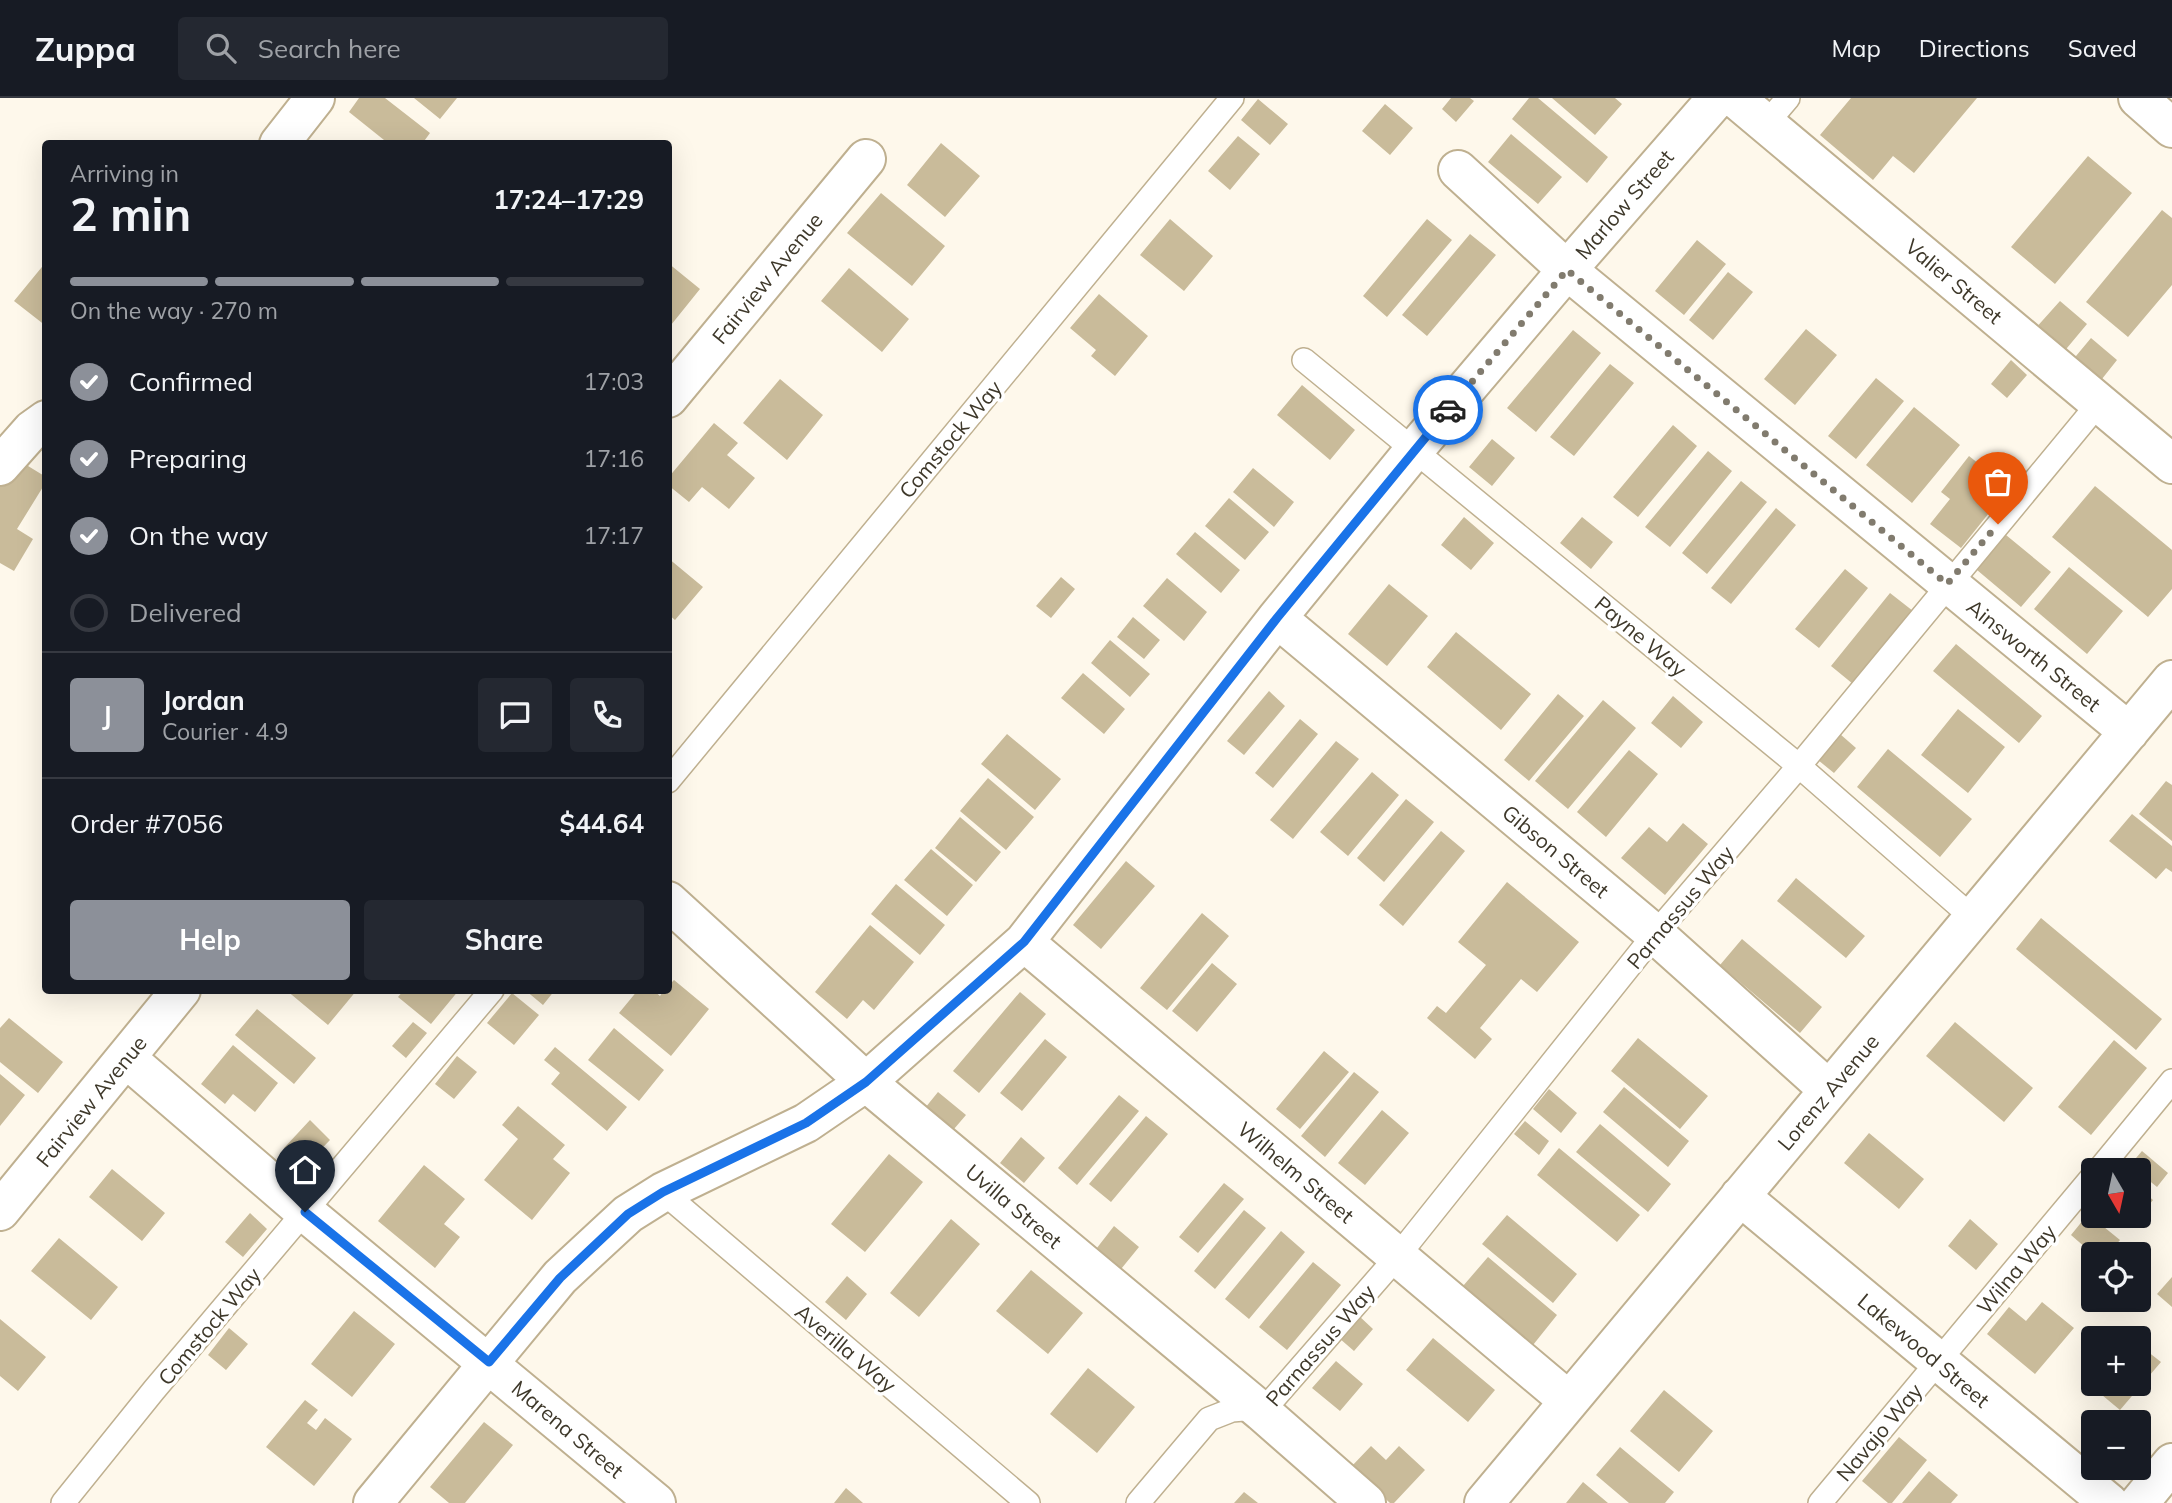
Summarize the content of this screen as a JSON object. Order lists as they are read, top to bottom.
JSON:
{
  "streets": {
    "street": [
      "Marlow Street",
      "Fairview Avenue",
      "Valier Street",
      "Ainsworth Street",
      "Gibson Street",
      "Lorenz Avenue",
      "Wilhelm Street",
      "Uvilla Street",
      "Lakewood Street",
      "Marena Street"
    ],
    "lane": [
      "Comstock Way",
      "Payne Way",
      "Parnassus Way",
      "Wilna Way",
      "Averilla Way",
      "Navajo Way"
    ]
  },
  "crossings": [
    ["Marlow Street", "Payne Way"],
    ["Marlow Street", "Ainsworth Street"],
    ["Marlow Street", "Gibson Street"],
    ["Marlow Street", "Wilhelm Street"],
    ["Marlow Street", "Uvilla Street"],
    ["Marlow Street", "Averilla Way"],
    ["Marlow Street", "Marena Street"],
    ["Fairview Avenue", "Marena Street"],
    ["Valier Street", "Parnassus Way"],
    ["Comstock Way", "Marena Street"],
    ["Payne Way", "Parnassus Way"],
    ["Payne Way", "Lorenz Avenue"],
    ["Ainsworth Street", "Parnassus Way"],
    ["Ainsworth Street", "Lorenz Avenue"],
    ["Gibson Street", "Parnassus Way"],
    ["Gibson Street", "Lorenz Avenue"],
    ["Parnassus Way", "Wilhelm Street"],
    ["Parnassus Way", "Uvilla Street"],
    ["Lorenz Avenue", "Wilhelm Street"],
    ["Lorenz Avenue", "Lakewood Street"],
    ["Wilna Way", "Lakewood Street"],
    ["Wilna Way", "Navajo Way"],
    ["Lakewood Street", "Navajo Way"]
  ],
  "north": "bottom",
  "page": {
    "header": "Zuppa",
    "search": "Search here",
    "nav": ["Map", "Directions", "Saved"],
    "heading": ["2 min", "Arriving in", "17:24–17:29"],
    "panel": [
      "Jordan",
      "Courier · 4.9",
      "Order #7056",
      "$44.64"
    ],
    "bar": "On the way · 270 m",
    "list": [
      ["Confirmed", "17:03"],
      ["Preparing", "17:16"],
      ["On the way", "17:17"],
      "Delivered"
    ],
    "round": "J",
    "buttons": ["Help", "Share"],
    "map_buttons": ["+", "−"]
  }
}
